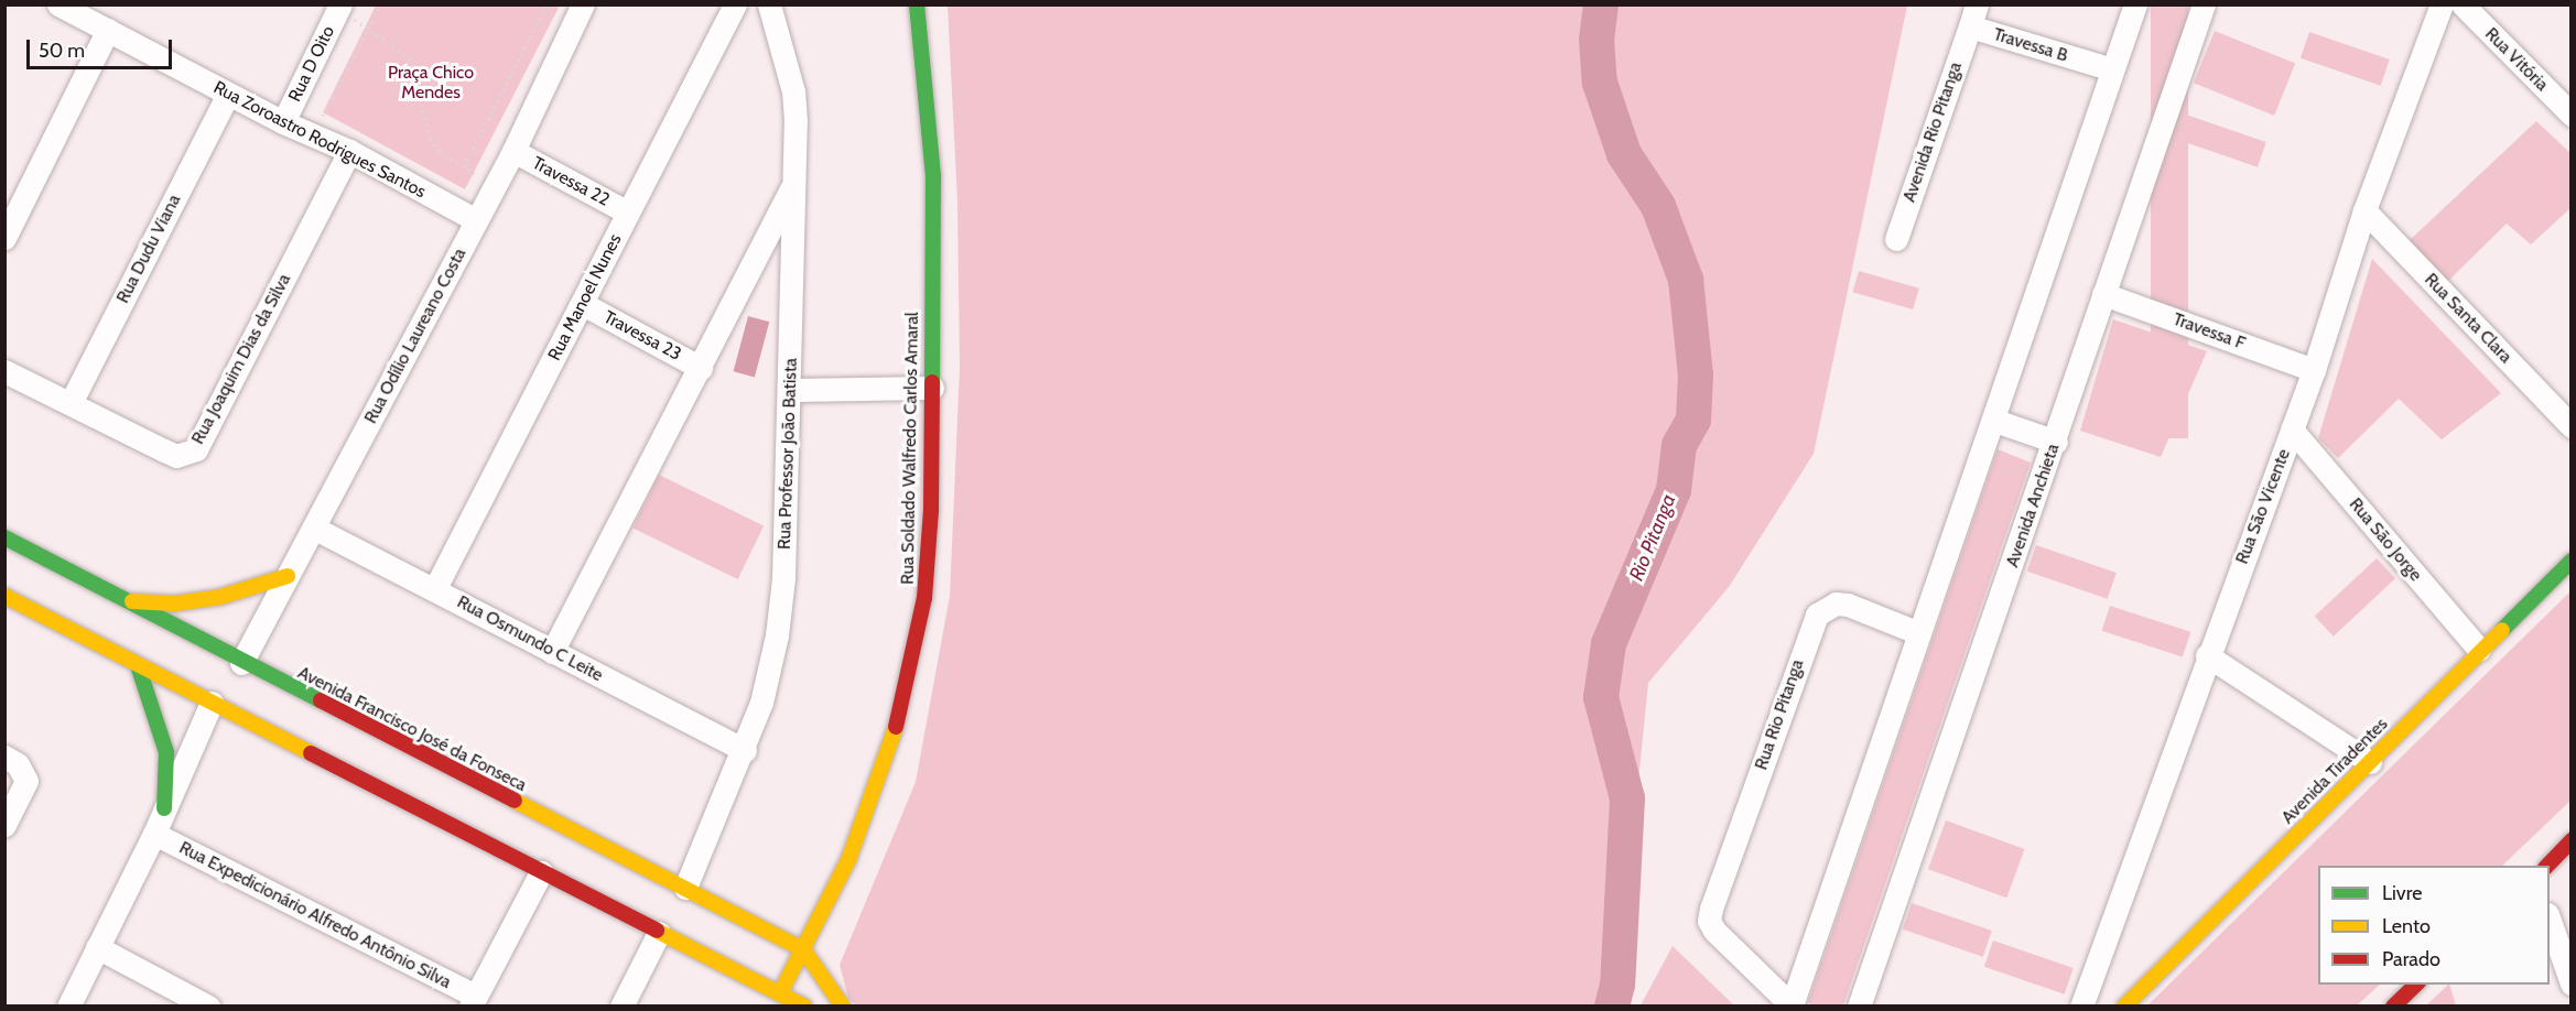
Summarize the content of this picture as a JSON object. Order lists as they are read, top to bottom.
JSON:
{
  "streets": {
    "main road": ["Rua Soldado Walfredo Carlos Amaral", "Avenida Francisco José da Fonseca", "Avenida Tiradentes"],
    "street": [
      "Travessa B",
      "Rua Vitória",
      "Rua D Oito",
      "Avenida Rio Pitanga",
      "Rua Zoroastro Rodrigues Santos",
      "Travessa 22",
      "Rua Dudu Viana",
      "Rua Manoel Nunes",
      "Rua Santa Clara",
      "Travessa F",
      "Rua Odílio Laureano Costa",
      "Travessa 23",
      "Rua Joaquim Dias da Silva",
      "Rua Professor João Batista",
      "Avenida Anchieta",
      "Rua São Vicente",
      "Rua São Jorge",
      "Rua Osmundo C Leite",
      "Rua Rio Pitanga",
      "Rua Expedicionário Alfredo Antônio Silva"
    ]
  },
  "crossings": [
    ["Travessa B", "Avenida Rio Pitanga"],
    ["Rua D Oito", "Rua Zoroastro Rodrigues Santos"],
    ["Rua Zoroastro Rodrigues Santos", "Rua Dudu Viana"],
    ["Rua Zoroastro Rodrigues Santos", "Rua Odílio Laureano Costa"],
    ["Rua Zoroastro Rodrigues Santos", "Rua Joaquim Dias da Silva"],
    ["Travessa 22", "Rua Manoel Nunes"],
    ["Travessa 22", "Rua Odílio Laureano Costa"],
    ["Rua Dudu Viana", "Rua Joaquim Dias da Silva"],
    ["Rua Manoel Nunes", "Travessa 23"],
    ["Rua Manoel Nunes", "Rua Osmundo C Leite"],
    ["Rua Santa Clara", "Rua São Vicente"],
    ["Travessa F", "Avenida Anchieta"],
    ["Travessa F", "Rua São Vicente"],
    ["Rua Odílio Laureano Costa", "Rua Osmundo C Leite"],
    ["Rua Odílio Laureano Costa", "Avenida Francisco José da Fonseca"],
    ["Rua Soldado Walfredo Carlos Amaral", "Avenida Francisco José da Fonseca"],
    ["Rua Professor João Batista", "Rua Osmundo C Leite"],
    ["Rua Professor João Batista", "Avenida Francisco José da Fonseca"],
    ["Rua São Vicente", "Rua São Jorge"],
    ["Rua São Jorge", "Avenida Tiradentes"]
  ],
  "water": ["Rio Pitanga"],
  "parks": ["Praça Chico Mendes"],
  "legend": ["Livre", "Lento", "Parado"],
  "scale_bar": "50 m"
}
